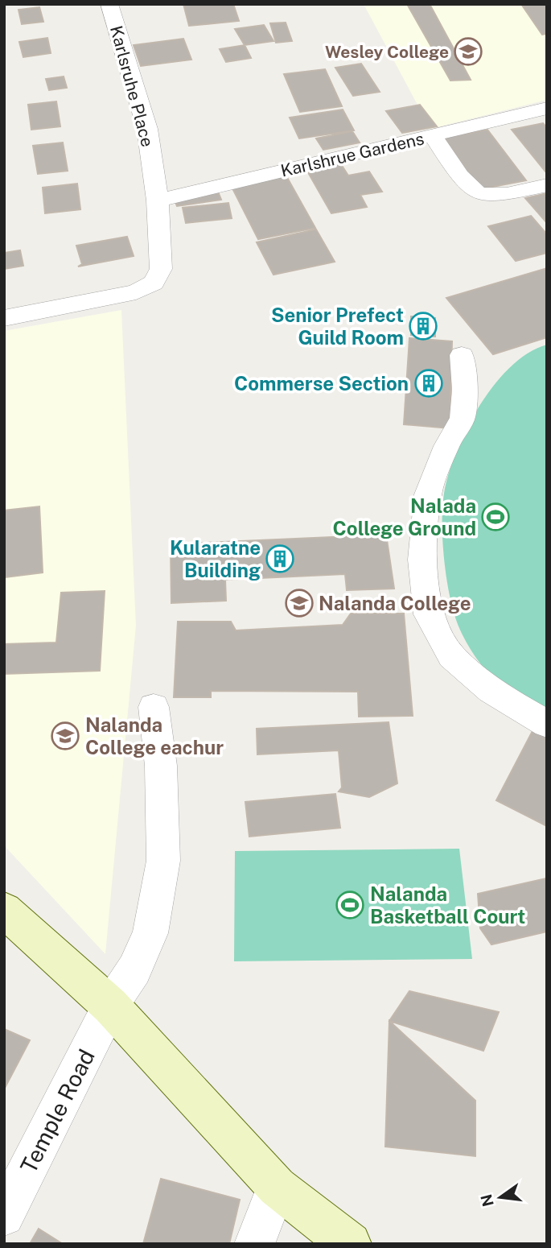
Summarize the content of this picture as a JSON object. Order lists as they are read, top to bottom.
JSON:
{
  "streets": {
    "street": ["Karlsruhe Place", "Karlshrue Gardens", "Temple Road"]
  },
  "crossings": [
    ["Karlsruhe Place", "Karlshrue Gardens"]
  ],
  "places": {
    "school or university": ["Wesley College", "Nalanda College", "Nalanda College eachur"],
    "building": ["Senior Prefect Guild Room", "Commerse Section", "Kularatne Building"],
    "sports": ["Nalada College Ground", "Nalanda Basketball Court"]
  },
  "north": "left"
}
